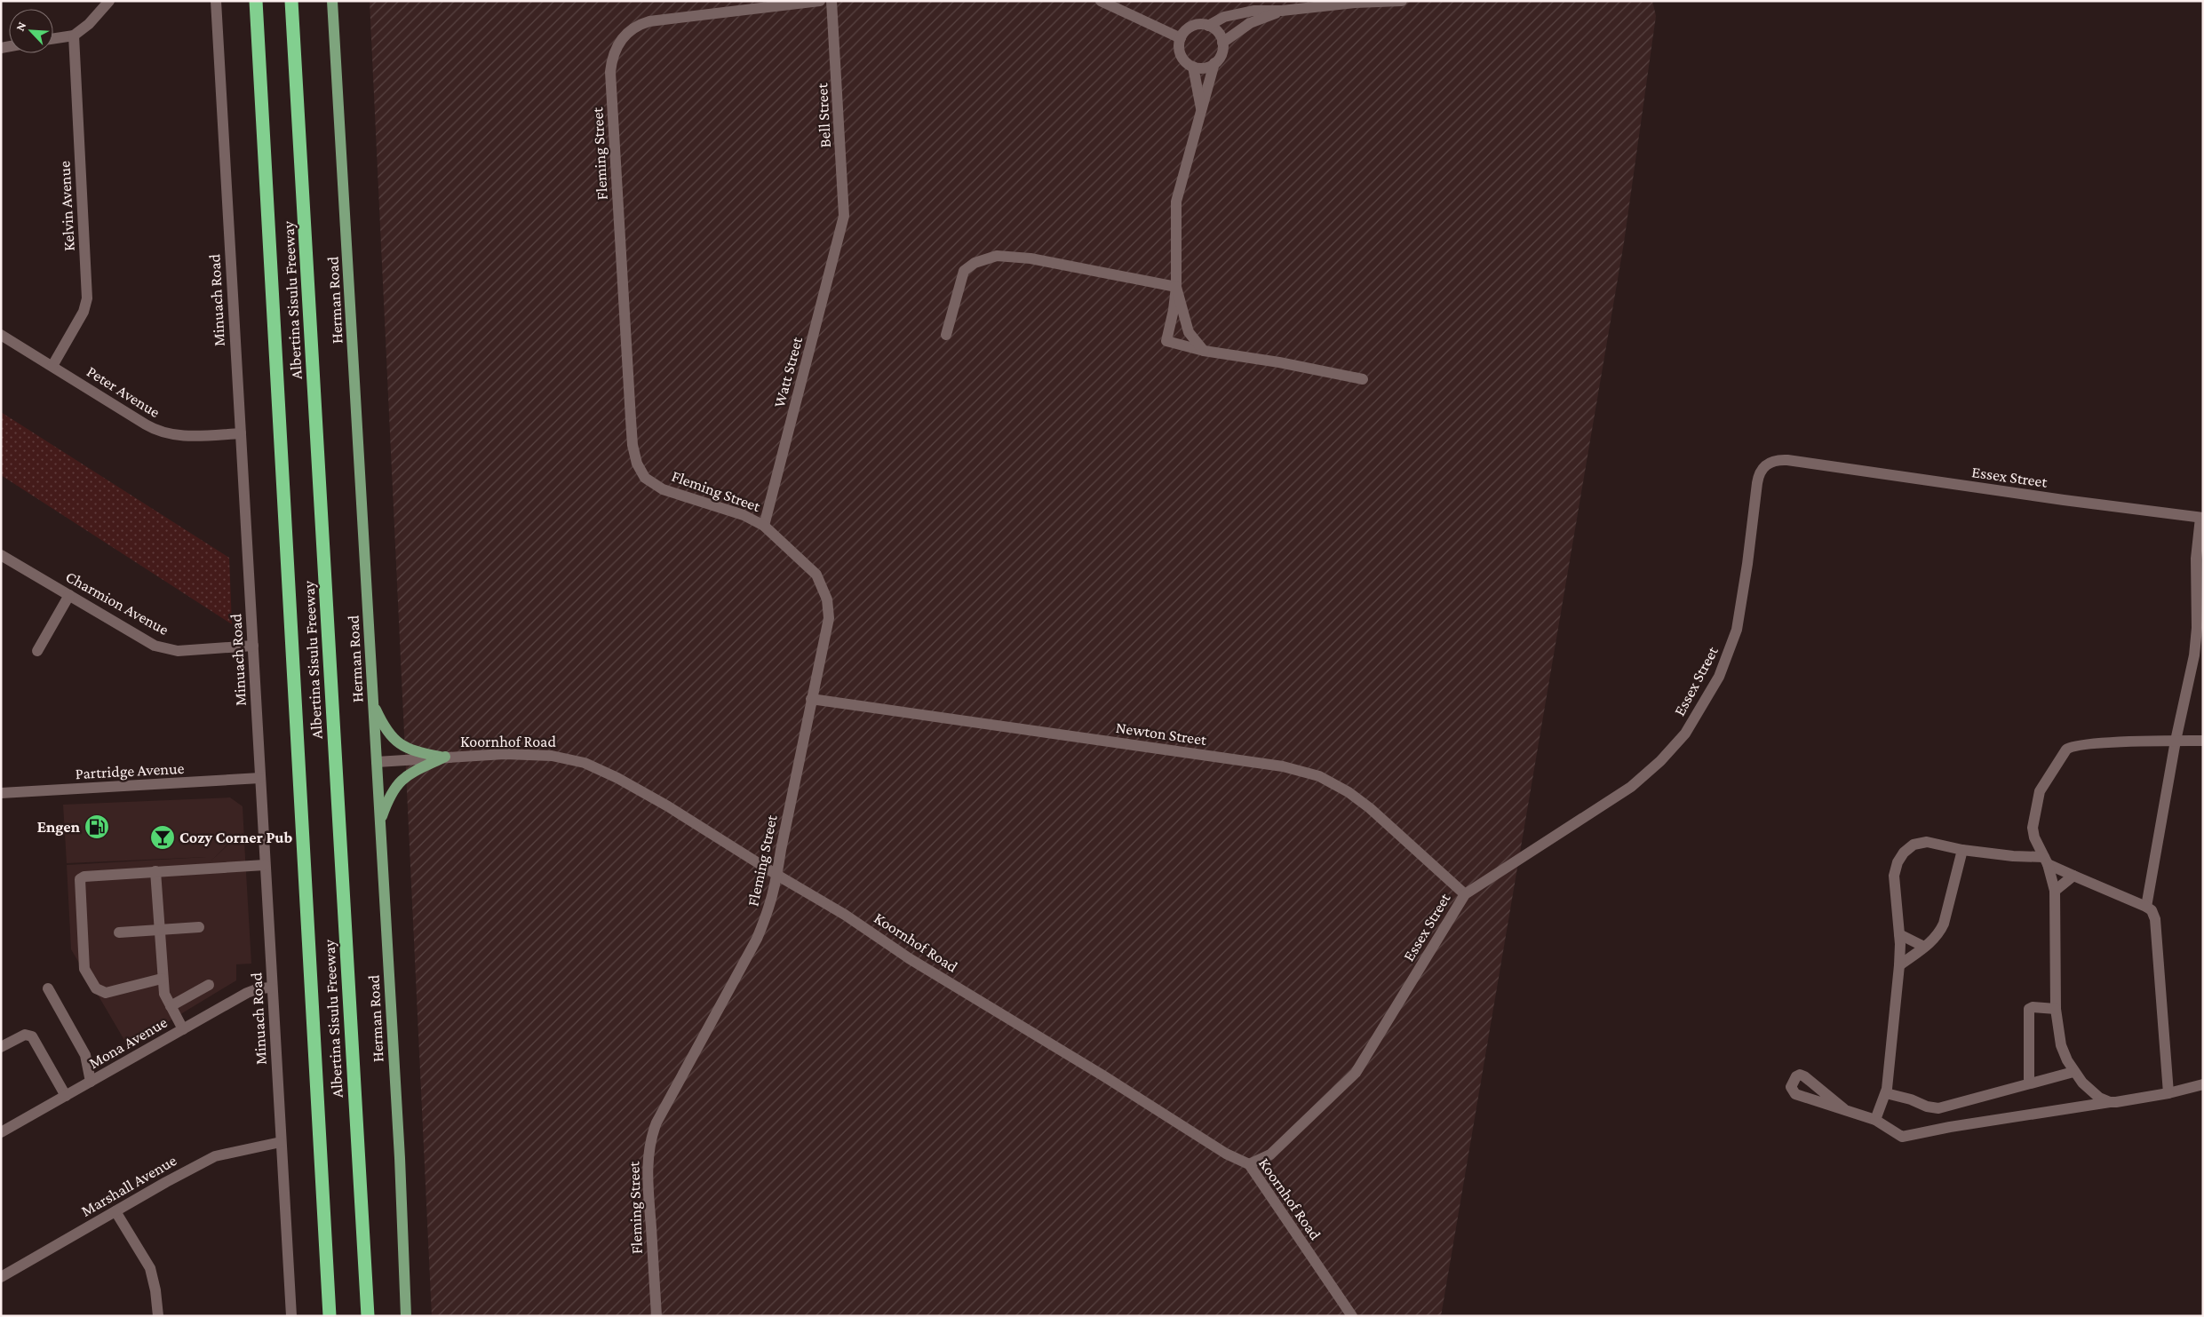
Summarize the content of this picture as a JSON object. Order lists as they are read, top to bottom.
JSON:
{
  "streets": {
    "highway": ["Albertina Sisulu Freeway"],
    "main road": ["Herman Road"],
    "street": [
      "Bell Street",
      "Fleming Street",
      "Kelvin Avenue",
      "Minuach Road",
      "Watt Street",
      "Peter Avenue",
      "Essex Street",
      "Charmion Avenue",
      "Newton Street",
      "Koornhof Road",
      "Partridge Avenue",
      "Mona Avenue",
      "Marshall Avenue"
    ]
  },
  "crossings": [
    ["Bell Street", "Watt Street"],
    ["Fleming Street", "Watt Street"],
    ["Fleming Street", "Newton Street"],
    ["Fleming Street", "Koornhof Road"],
    ["Kelvin Avenue", "Peter Avenue"],
    ["Minuach Road", "Peter Avenue"],
    ["Minuach Road", "Charmion Avenue"],
    ["Minuach Road", "Partridge Avenue"],
    ["Minuach Road", "Mona Avenue"],
    ["Minuach Road", "Marshall Avenue"],
    ["Herman Road", "Koornhof Road"],
    ["Essex Street", "Newton Street"],
    ["Essex Street", "Koornhof Road"]
  ],
  "places": {
    "fuel station": ["Engen"],
    "bar": ["Cozy Corner Pub"]
  },
  "north": "top left"
}
